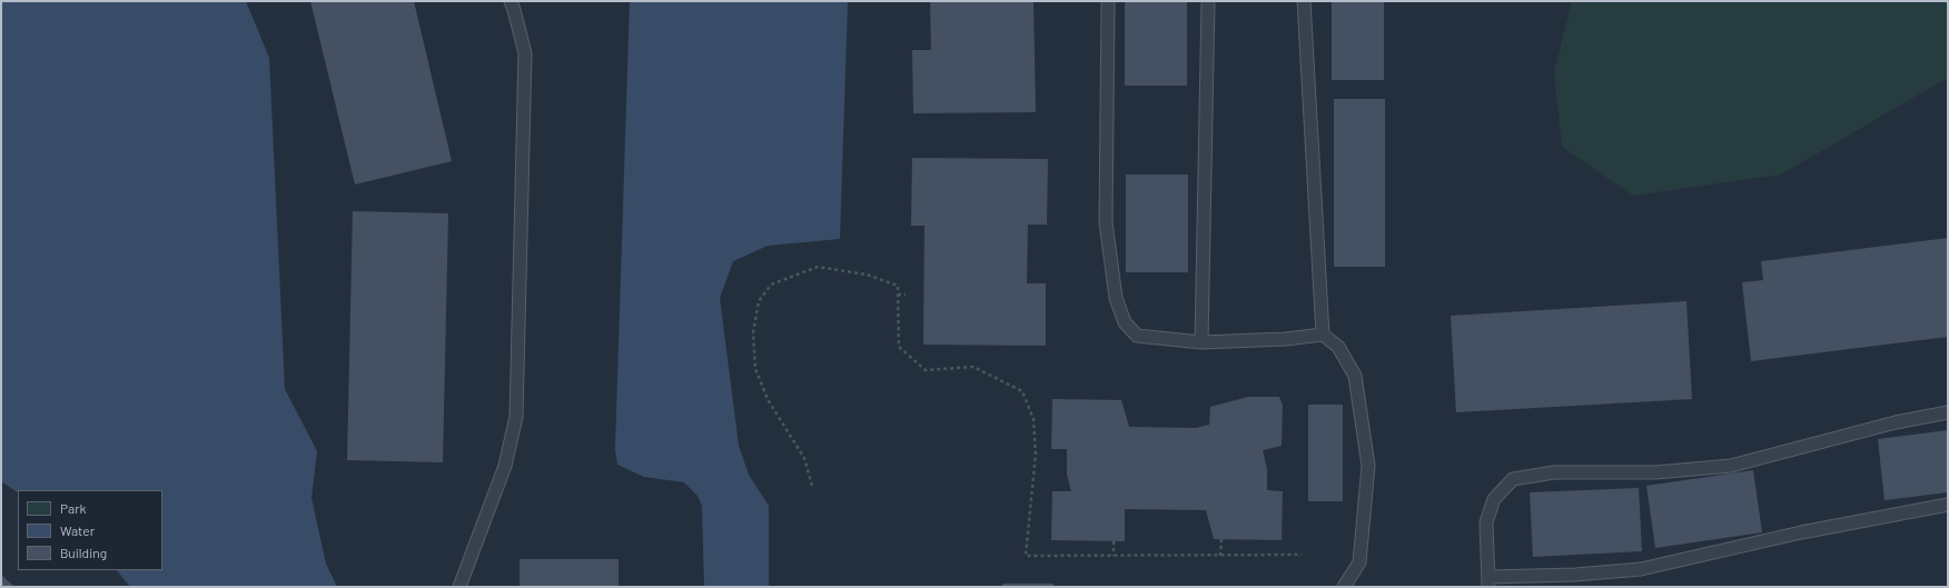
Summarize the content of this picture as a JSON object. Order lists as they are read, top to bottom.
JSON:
{
  "legend": ["Park", "Water", "Building"]
}
